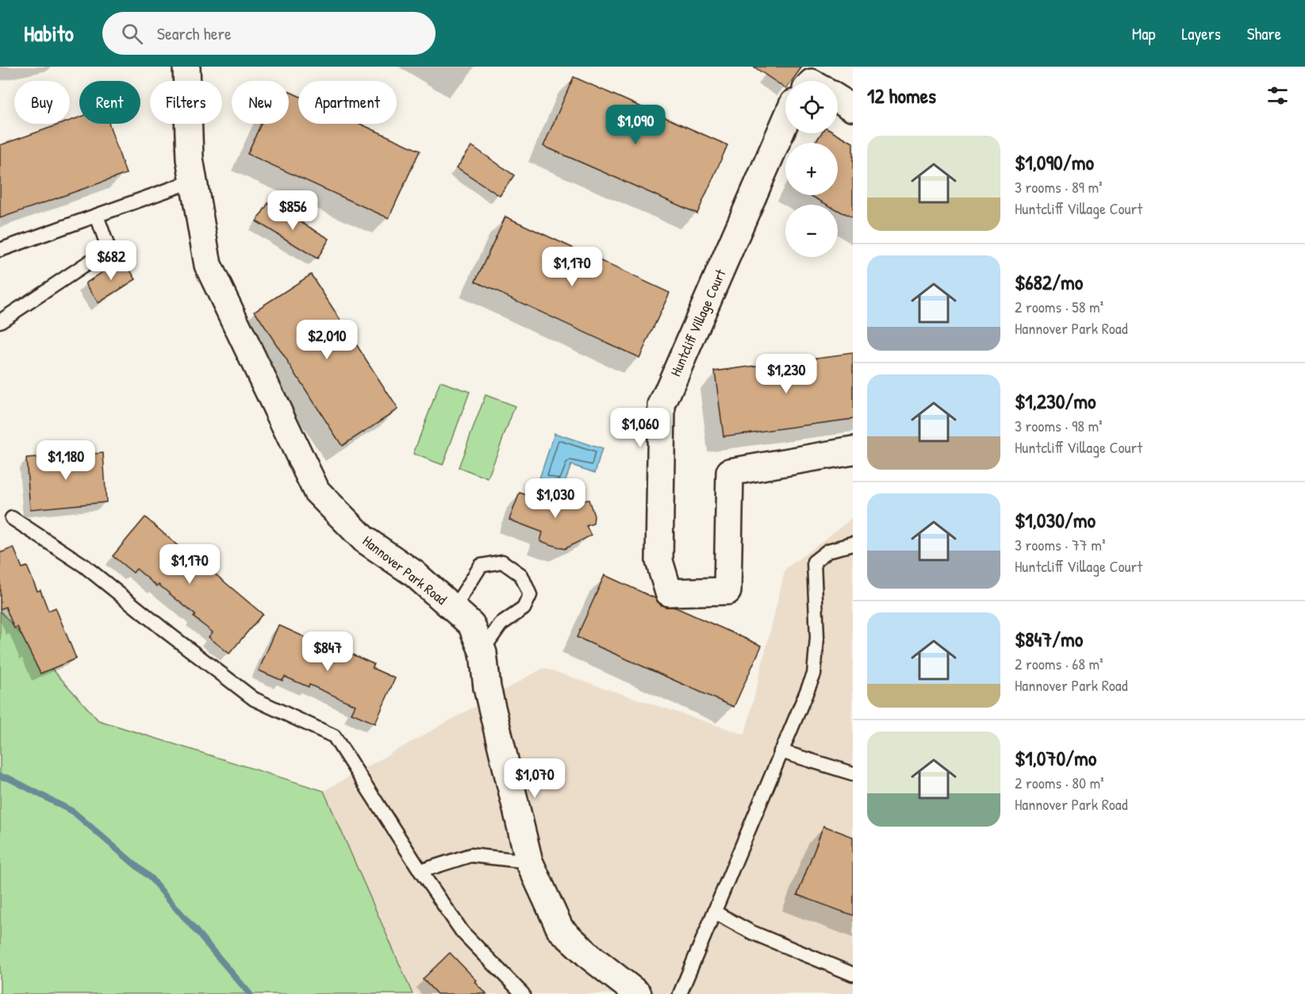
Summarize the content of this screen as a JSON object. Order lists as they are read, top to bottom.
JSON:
{
  "streets": {
    "street": ["Huntcliff Village Court", "Hannover Park Road"]
  },
  "page": {
    "header": "Habito",
    "search": "Search here",
    "nav": ["Map", "Layers", "Share"],
    "heading": "12 homes",
    "map_buttons": ["+", "−"],
    "chip": [
      "Buy",
      "Rent",
      "Filters",
      "New",
      "Apartment"
    ],
    "price": [
      "$1,090",
      "$856",
      "$682",
      "$1,170",
      "$2,010",
      "$1,230",
      "$1,060",
      "$1,180",
      "$1,030",
      "$1,170",
      "$847",
      "$1,070"
    ],
    "list": [
      {
        "name": "$1,090/mo",
        "note": "3 rooms · 89 m² · Huntcliff Village Court"
      },
      {
        "name": "$682/mo",
        "note": "2 rooms · 58 m² · Hannover Park Road"
      },
      {
        "name": "$1,230/mo",
        "note": "3 rooms · 98 m² · Huntcliff Village Court"
      },
      {
        "name": "$1,030/mo",
        "note": "3 rooms · 77 m² · Huntcliff Village Court"
      },
      {
        "name": "$847/mo",
        "note": "2 rooms · 68 m² · Hannover Park Road"
      },
      {
        "name": "$1,070/mo",
        "note": "2 rooms · 80 m² · Hannover Park Road"
      }
    ]
  }
}
